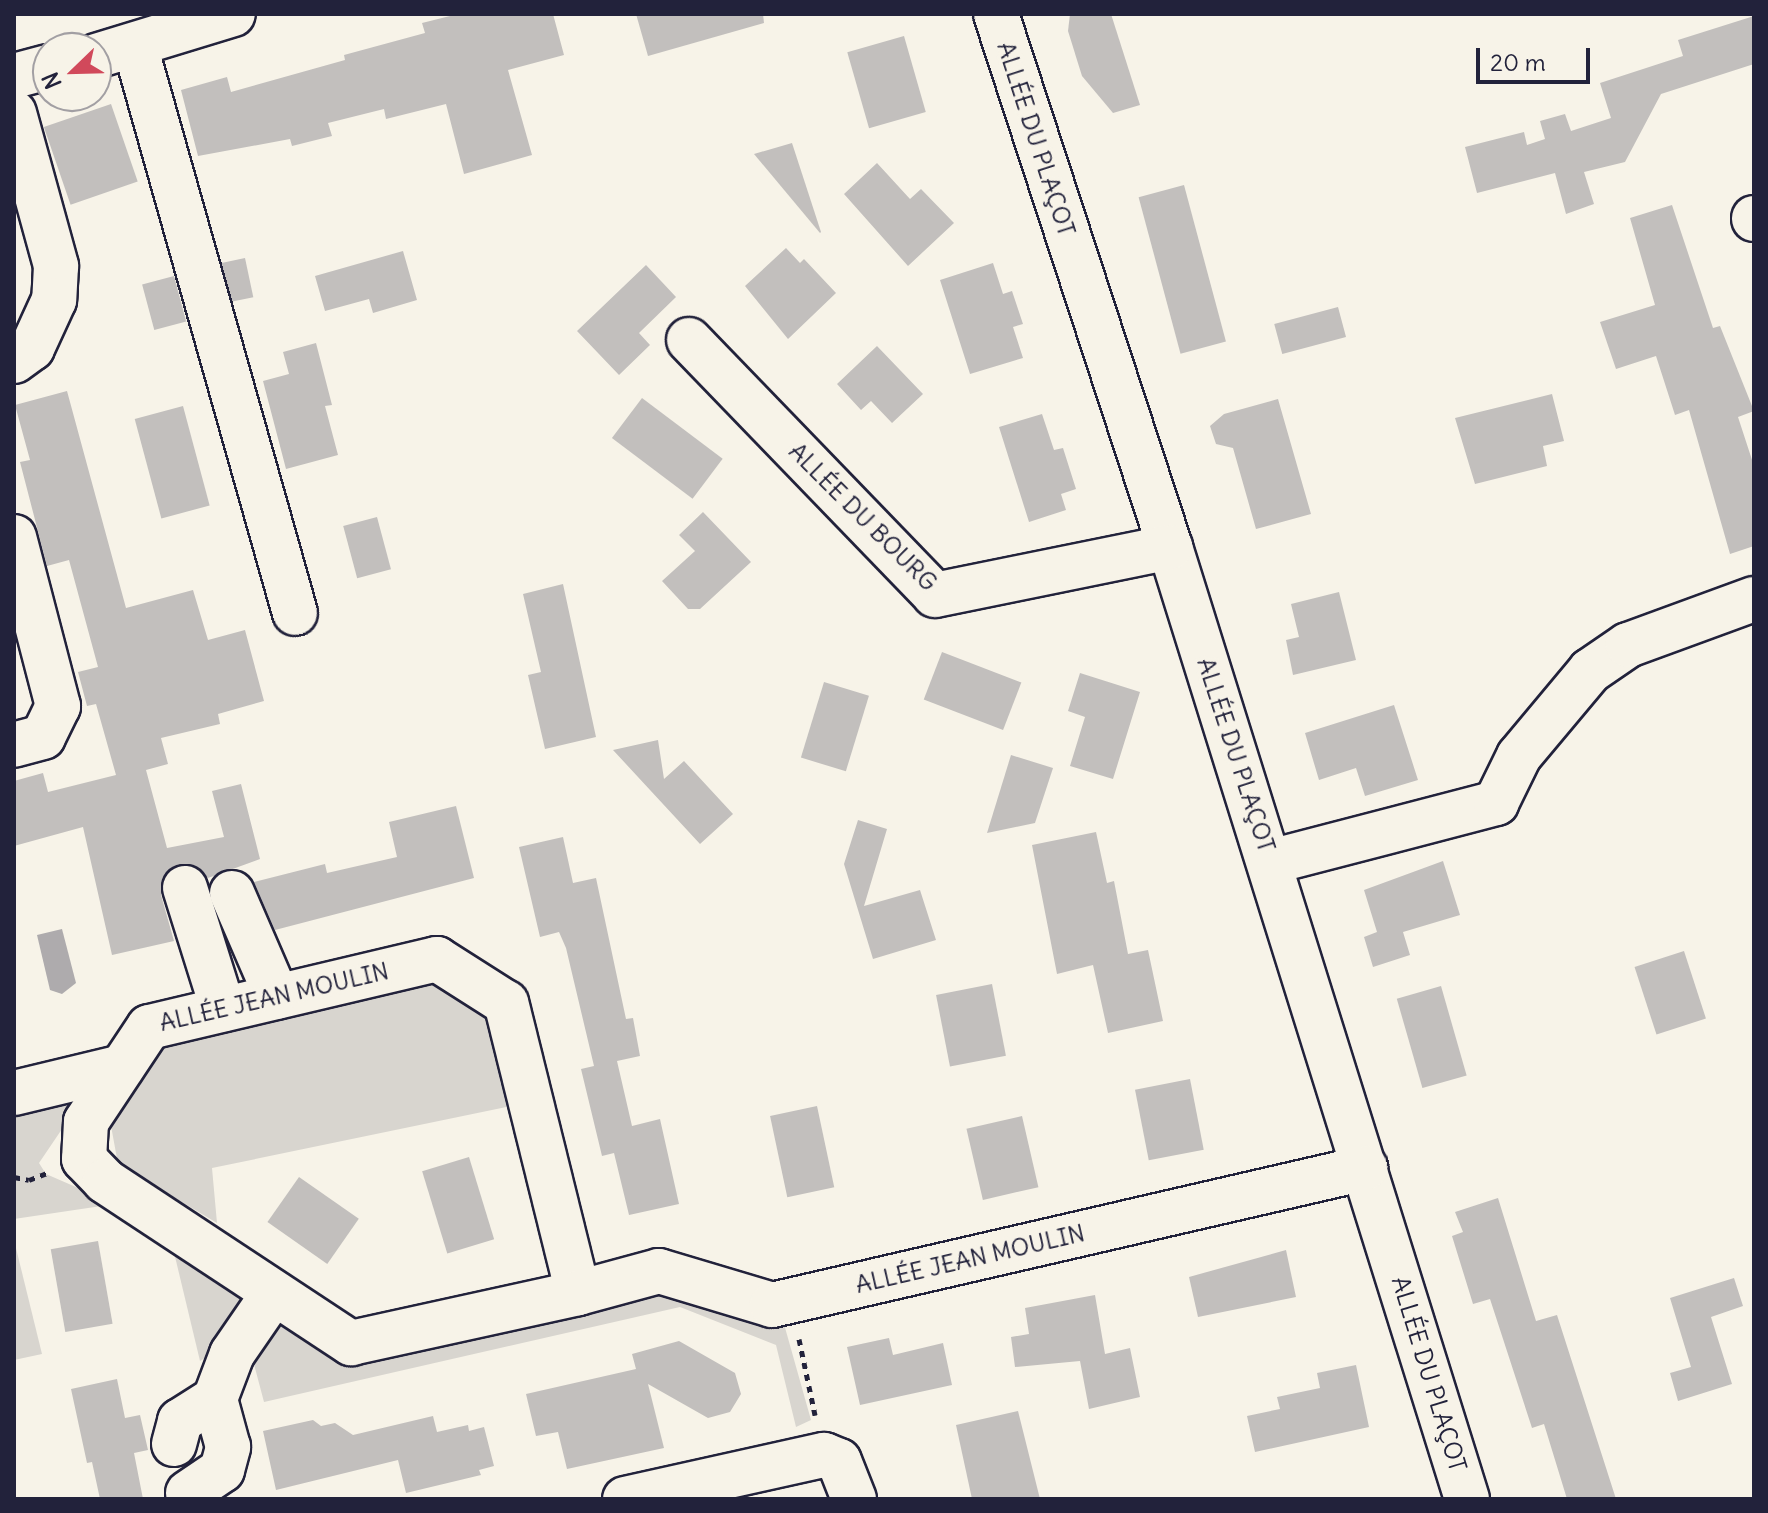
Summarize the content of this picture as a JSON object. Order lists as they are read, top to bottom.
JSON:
{
  "streets": {
    "street": ["ALLÉE DU PLAÇOT", "ALLÉE DU BOURG", "ALLÉE JEAN MOULIN"]
  },
  "crossings": [
    ["ALLÉE DU PLAÇOT", "ALLÉE DU BOURG"],
    ["ALLÉE DU PLAÇOT", "ALLÉE JEAN MOULIN"]
  ],
  "scale_bar": "20 m",
  "north": "bottom left"
}
